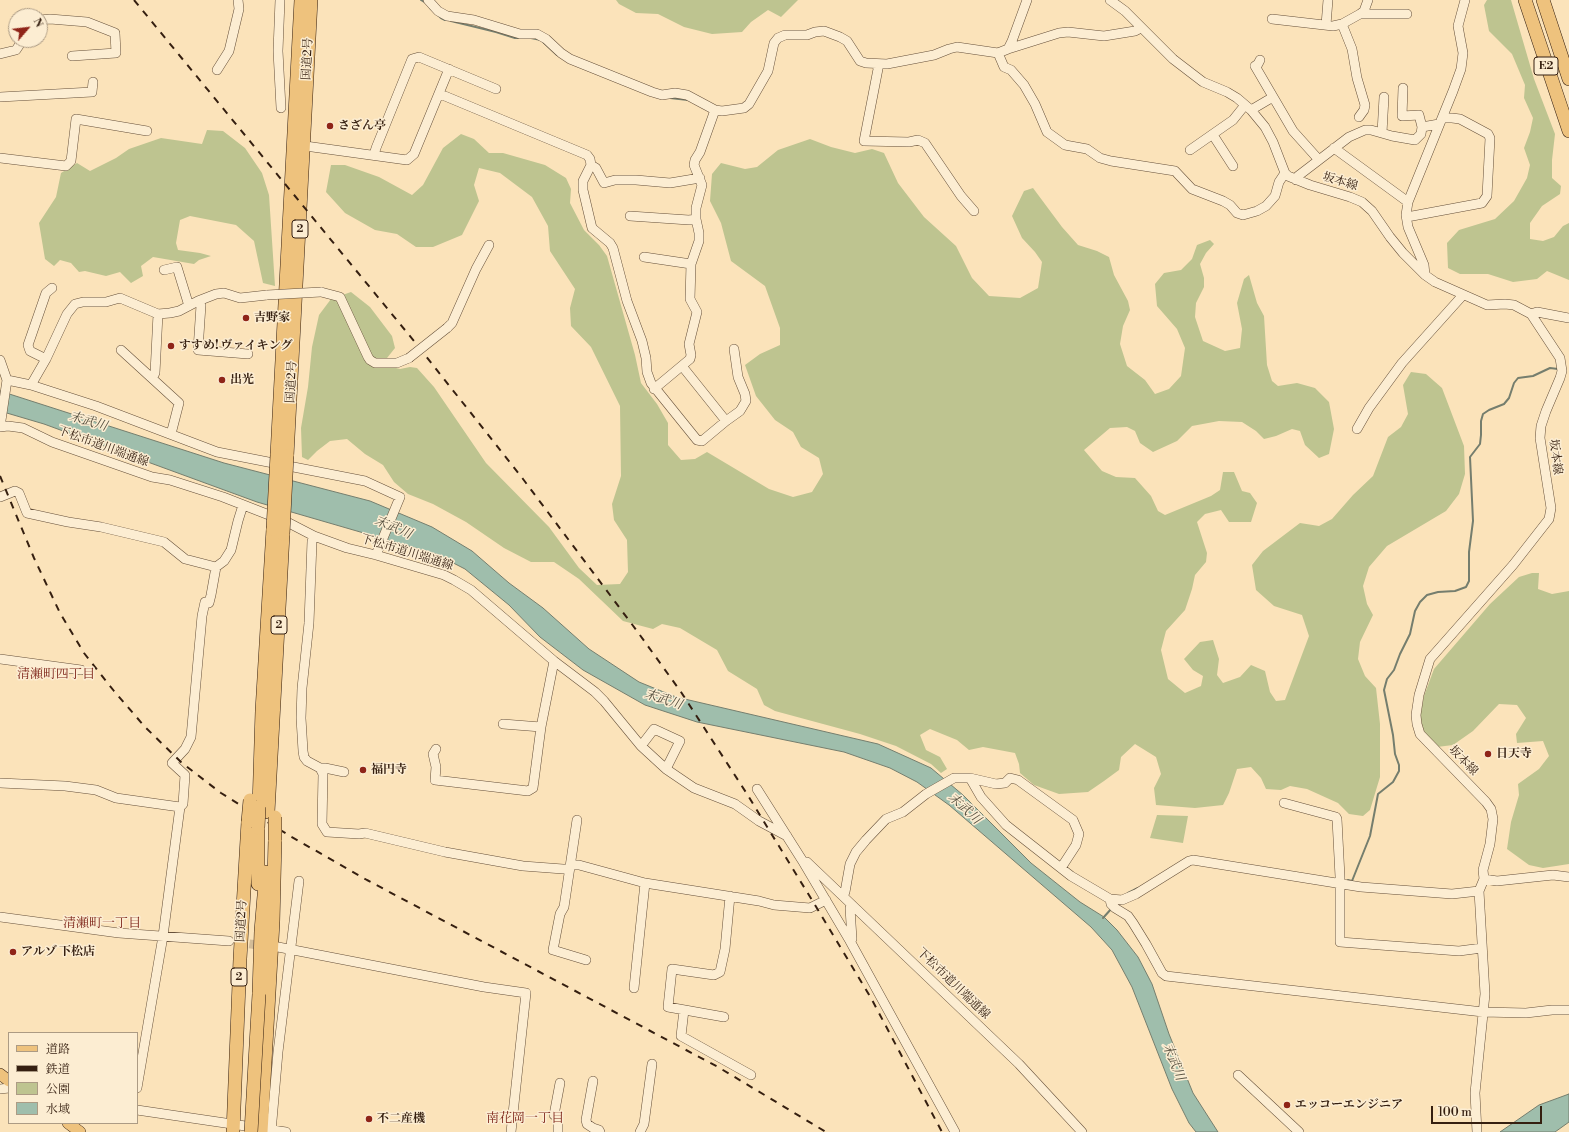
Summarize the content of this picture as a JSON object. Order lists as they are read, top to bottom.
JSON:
{
  "streets": {
    "highway": ["国道2号", "E2", "2"],
    "street": ["坂本線", "下松市道川端通線"]
  },
  "districts": ["清瀬町四丁目", "清瀬町一丁目", "南花岡一丁目"],
  "water": ["末武川"],
  "places": [
    "さざん亭",
    "吉野家",
    "すすめ! ヴァイキング",
    "出光",
    "日天寺",
    "福円寺",
    "アルゾ 下松店",
    "エッコーエンジニア",
    "不二産機"
  ],
  "legend": [
    "道路",
    "鉄道",
    "公園",
    "水域"
  ],
  "scale_bar": "100 m",
  "north": "top right"
}
